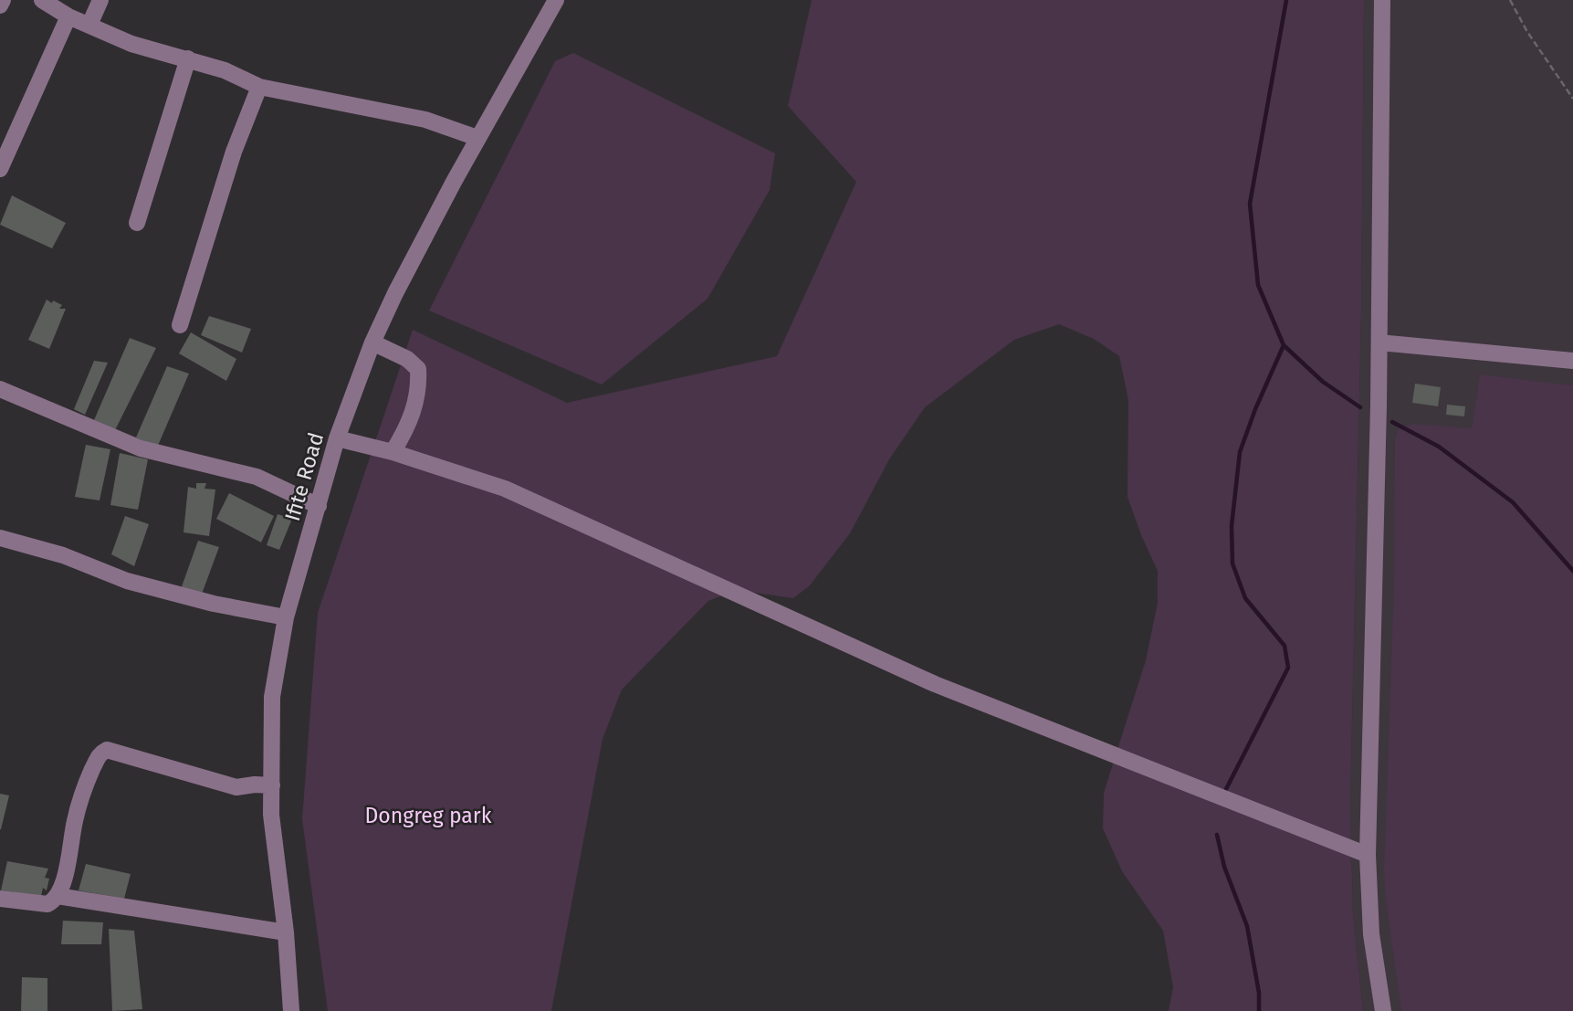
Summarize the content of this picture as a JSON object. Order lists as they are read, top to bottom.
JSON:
{
  "streets": {
    "street": ["Ifite Road"]
  },
  "parks": ["Dongreg park"]
}
